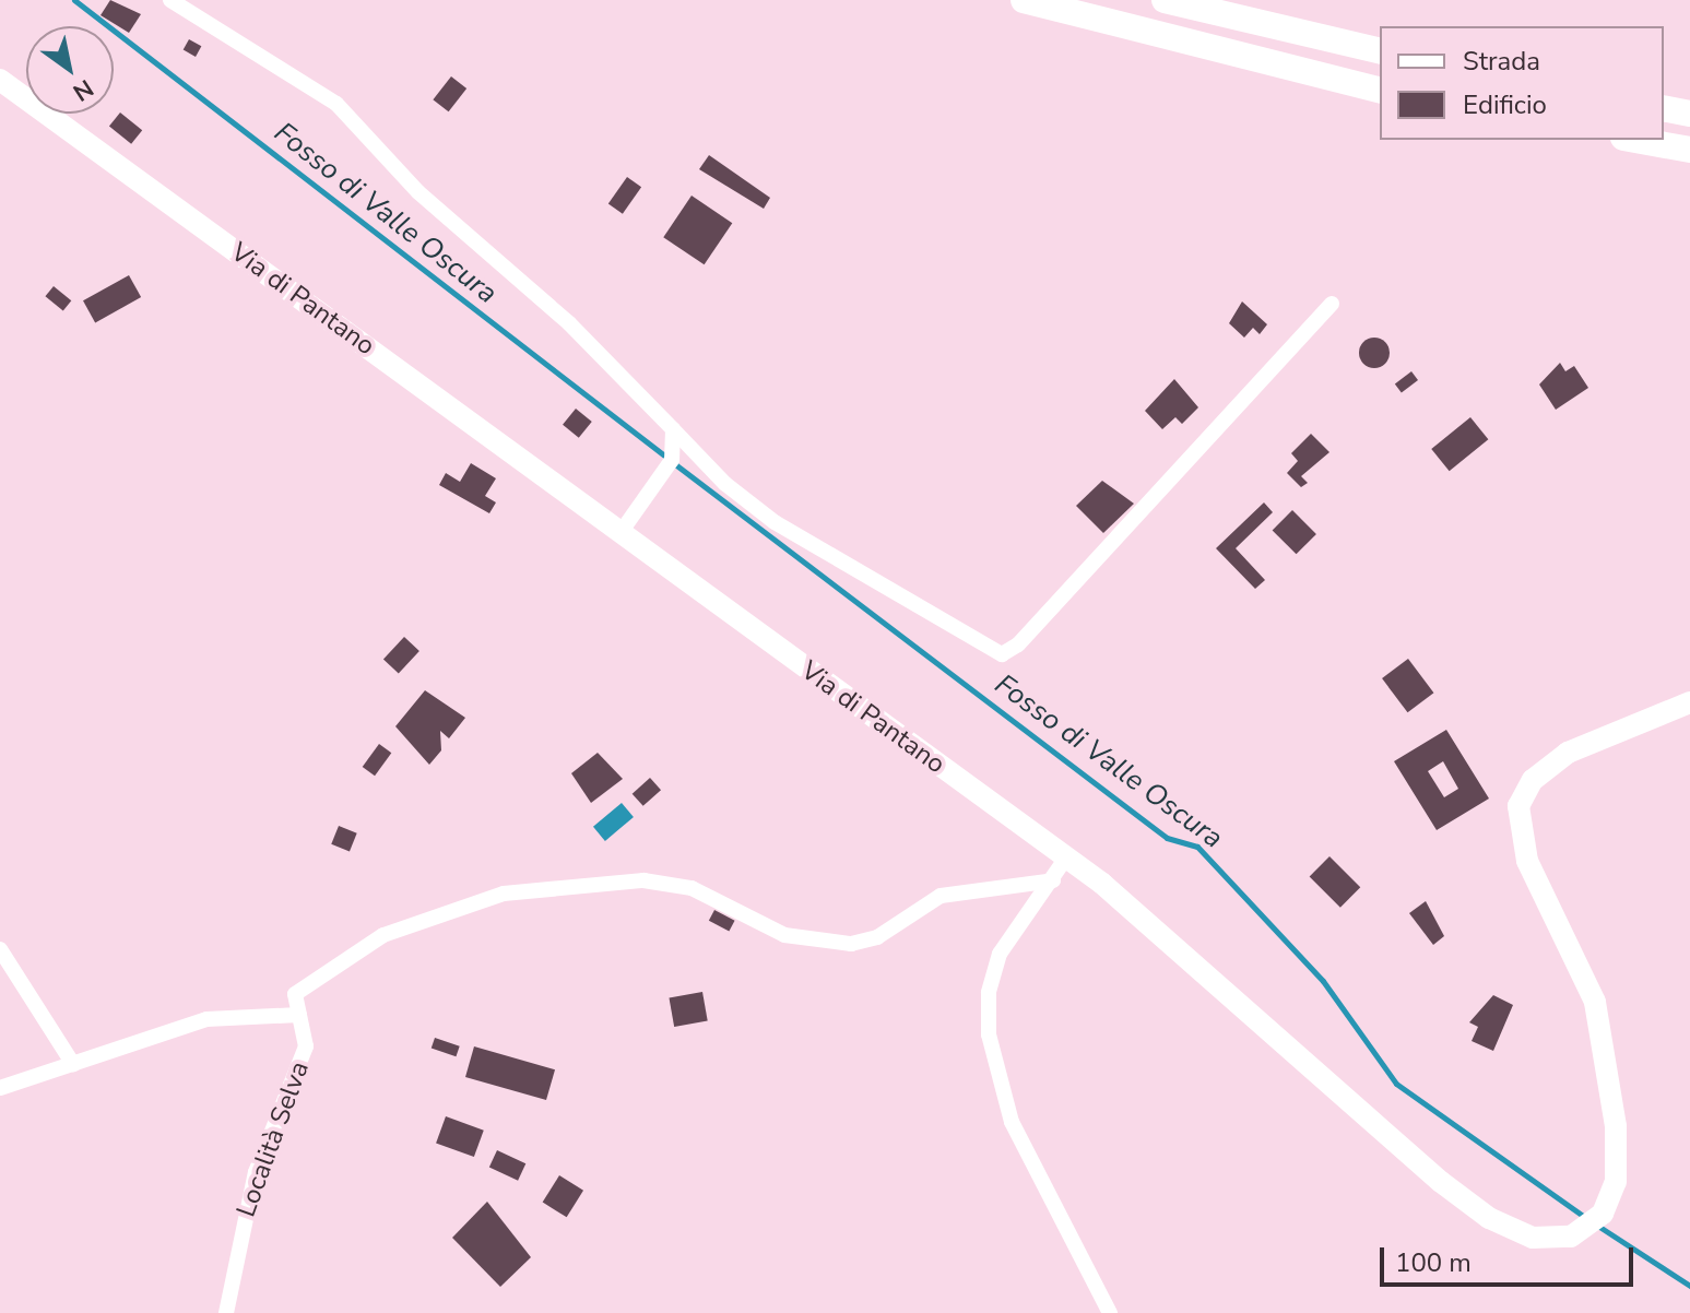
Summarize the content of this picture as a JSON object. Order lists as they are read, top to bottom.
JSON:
{
  "streets": {
    "street": ["Via di Pantano", "Località Selva"]
  },
  "water": ["Fosso di Valle Oscura"],
  "legend": ["Strada", "Edificio"],
  "scale_bar": "100 m",
  "north": "bottom right"
}
